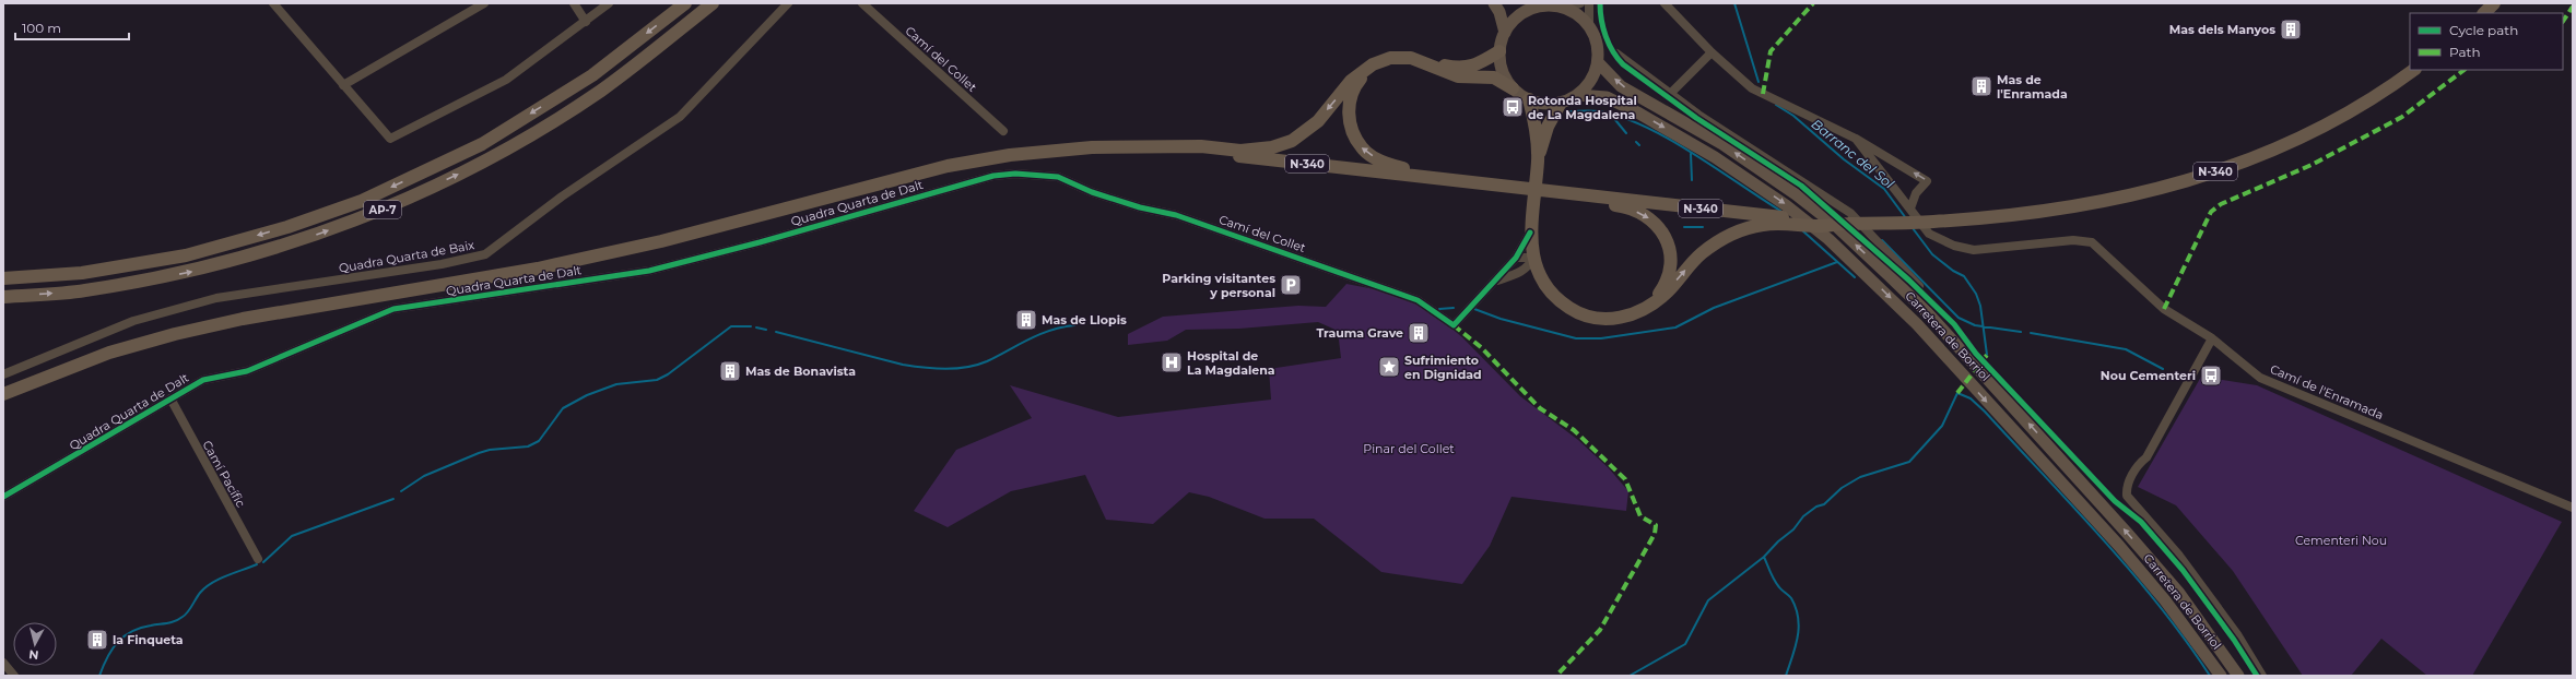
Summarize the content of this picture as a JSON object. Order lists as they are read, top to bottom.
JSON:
{
  "streets": {
    "highway": ["N-340", "AP-7"],
    "main road": ["Carretera de Borriol"],
    "street": [
      "Camí del Collet",
      "Quadra Quarta de Dalt",
      "Quadra Quarta de Baix",
      "Camí de l'Enramada",
      "Camí Pacífic"
    ]
  },
  "crossings": [
    ["Camí del Collet", "Quadra Quarta de Dalt"],
    ["Quadra Quarta de Dalt", "Camí Pacífic"]
  ],
  "water": ["Barranc del Sol"],
  "parks": ["Pinar del Collet", "Cementeri Nou"],
  "places": {
    "building": [
      "Mas dels Manyos",
      "Mas de l'Enramada",
      "Mas de Llopis",
      "Trauma Grave",
      "Mas de Bonavista",
      "la Finqueta"
    ],
    "bus stop": ["Rotonda Hospital de La Magdalena", "Nou Cementeri"],
    "parking": ["Parking visitantes y personal"],
    "hospital": ["Hospital de La Magdalena"],
    "place": ["Sufrimiento en Dignidad"]
  },
  "legend": ["Cycle path", "Path"],
  "scale_bar": "100 m",
  "north": "bottom"
}
